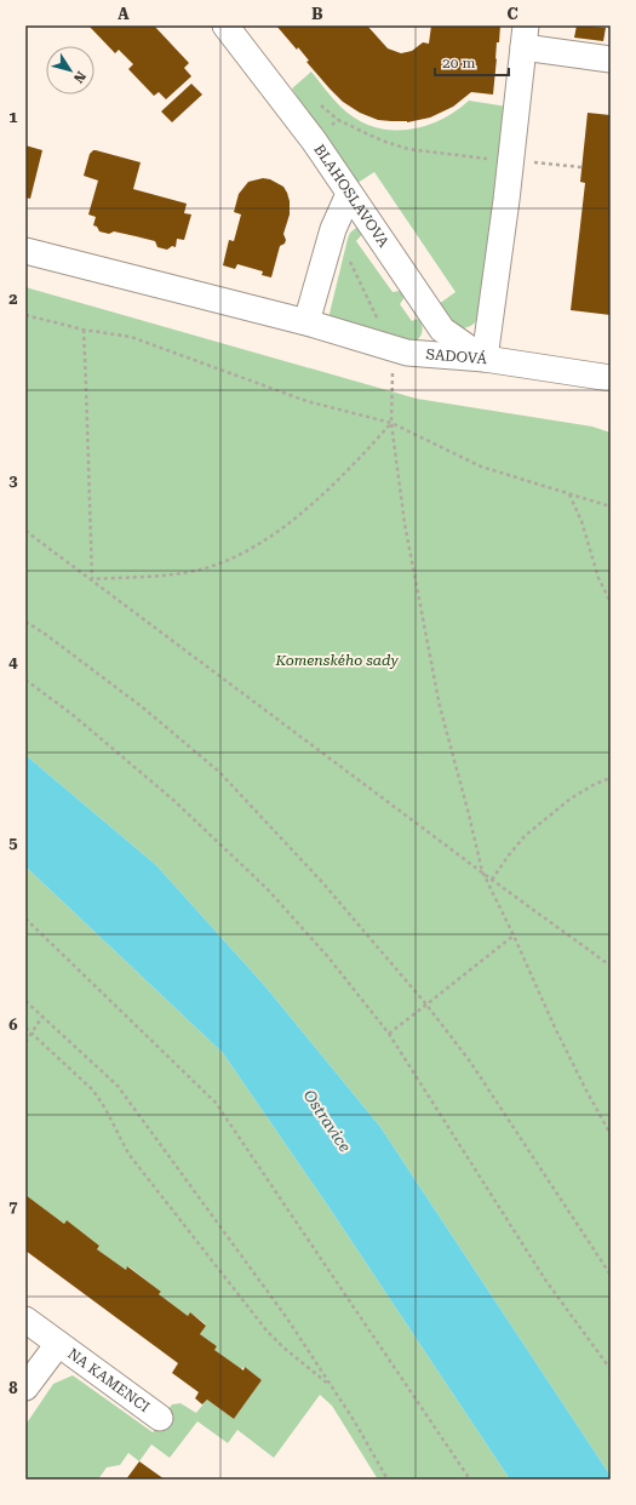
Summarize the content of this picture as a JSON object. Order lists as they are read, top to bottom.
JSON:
{
  "streets": {
    "street": ["BLAHOSLAVOVA", "SADOVÁ", "NA KAMENCI"]
  },
  "crossings": [
    ["BLAHOSLAVOVA", "SADOVÁ"]
  ],
  "water": ["Ostravice"],
  "parks": ["Komenského sady"],
  "scale_bar": "20 m",
  "north": "bottom right",
  "grid": {
    "columns": ["A", "B", "C"],
    "rows": [
      "1",
      "2",
      "3",
      "4",
      "5",
      "6",
      "7",
      "8"
    ]
  }
}
